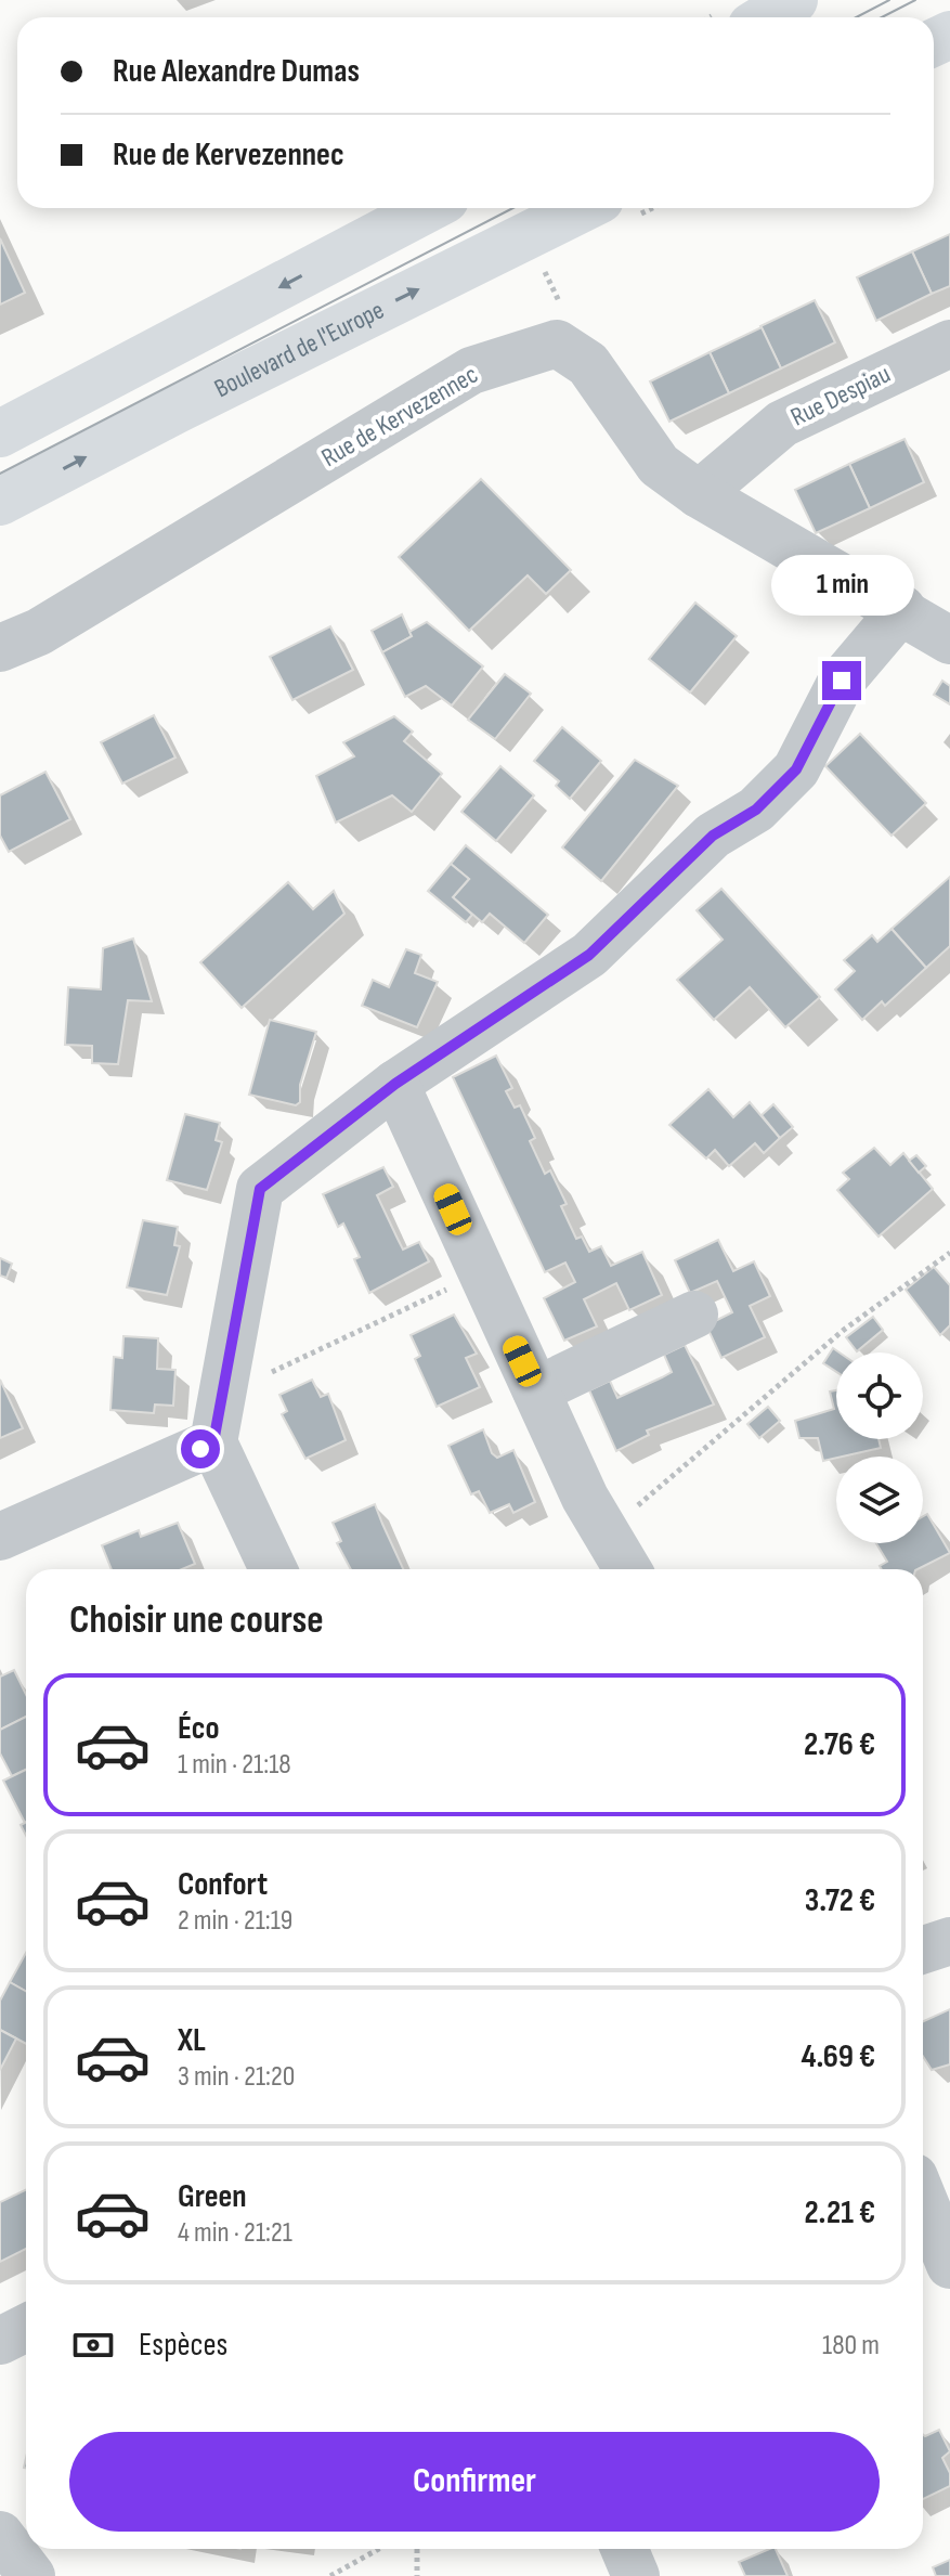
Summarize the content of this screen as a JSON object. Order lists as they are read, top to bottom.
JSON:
{
  "streets": {
    "main road": ["Boulevard de l'Europe"],
    "street": ["Rue Despiau", "Rue de Kervezennec"]
  },
  "crossings": [
    ["Rue Despiau", "Rue de Kervezennec"]
  ],
  "page": {
    "banner": ["Rue Alexandre Dumas", "Rue de Kervezennec"],
    "bubble": "1 min",
    "heading": "Choisir une course",
    "list": [
      {
        "name": "Éco",
        "note": "1 min · 21:18",
        "value": "2.76 €"
      },
      {
        "name": "Confort",
        "note": "2 min · 21:19",
        "value": "3.72 €"
      },
      {
        "name": "XL",
        "note": "3 min · 21:20",
        "value": "4.69 €"
      },
      {
        "name": "Green",
        "note": "4 min · 21:21",
        "value": "2.21 €"
      }
    ],
    "pay": ["Espèces", "180 m"],
    "buttons": "Confirmer"
  }
}
